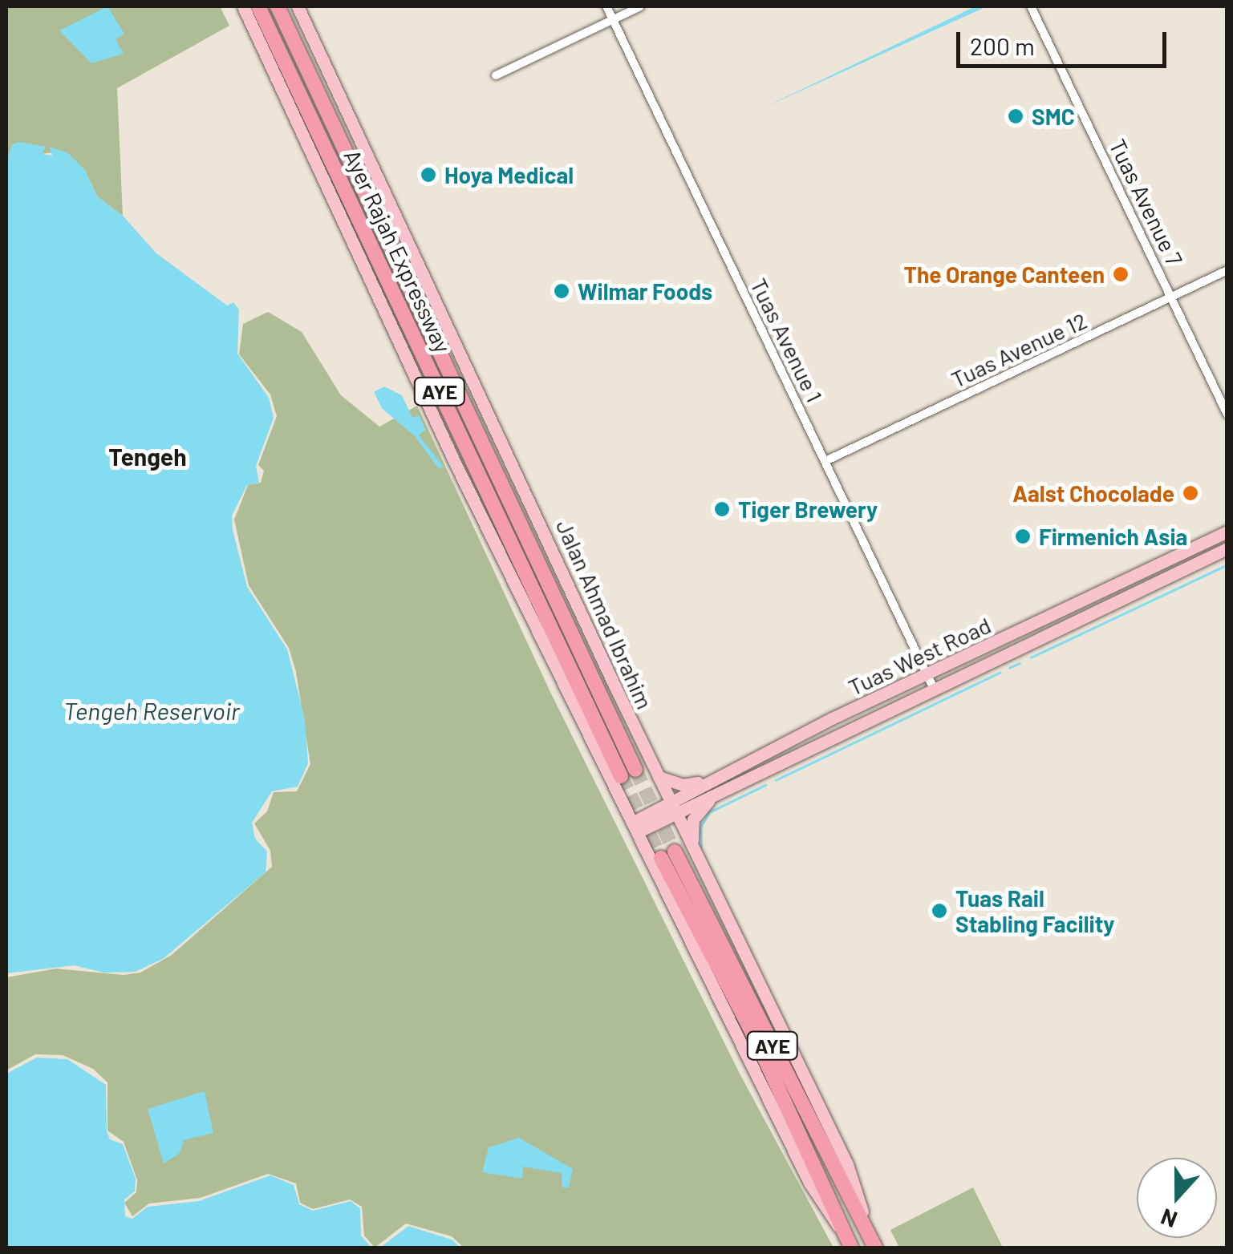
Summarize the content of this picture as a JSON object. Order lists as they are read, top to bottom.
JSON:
{
  "streets": {
    "highway": ["Ayer Rajah Expressway", "AYE"],
    "main road": ["Jalan Ahmad Ibrahim", "Tuas West Road"],
    "street": ["Tuas Avenue 7", "Tuas Avenue 1", "Tuas Avenue 12"]
  },
  "crossings": [
    ["Tuas Avenue 7", "Tuas Avenue 12"],
    ["Tuas Avenue 1", "Tuas Avenue 12"],
    ["Tuas Avenue 1", "Tuas West Road"],
    ["AYE", "Jalan Ahmad Ibrahim"],
    ["Jalan Ahmad Ibrahim", "Tuas West Road"]
  ],
  "districts": ["Tengeh"],
  "water": ["Tengeh Reservoir"],
  "places": [
    "SMC",
    "Hoya Medical",
    "The Orange Canteen",
    "Wilmar Foods",
    "Aalst Chocolade",
    "Tiger Brewery",
    "Firmenich Asia",
    "Tuas Rail Stabling Facility"
  ],
  "scale_bar": "200 m",
  "north": "bottom"
}
